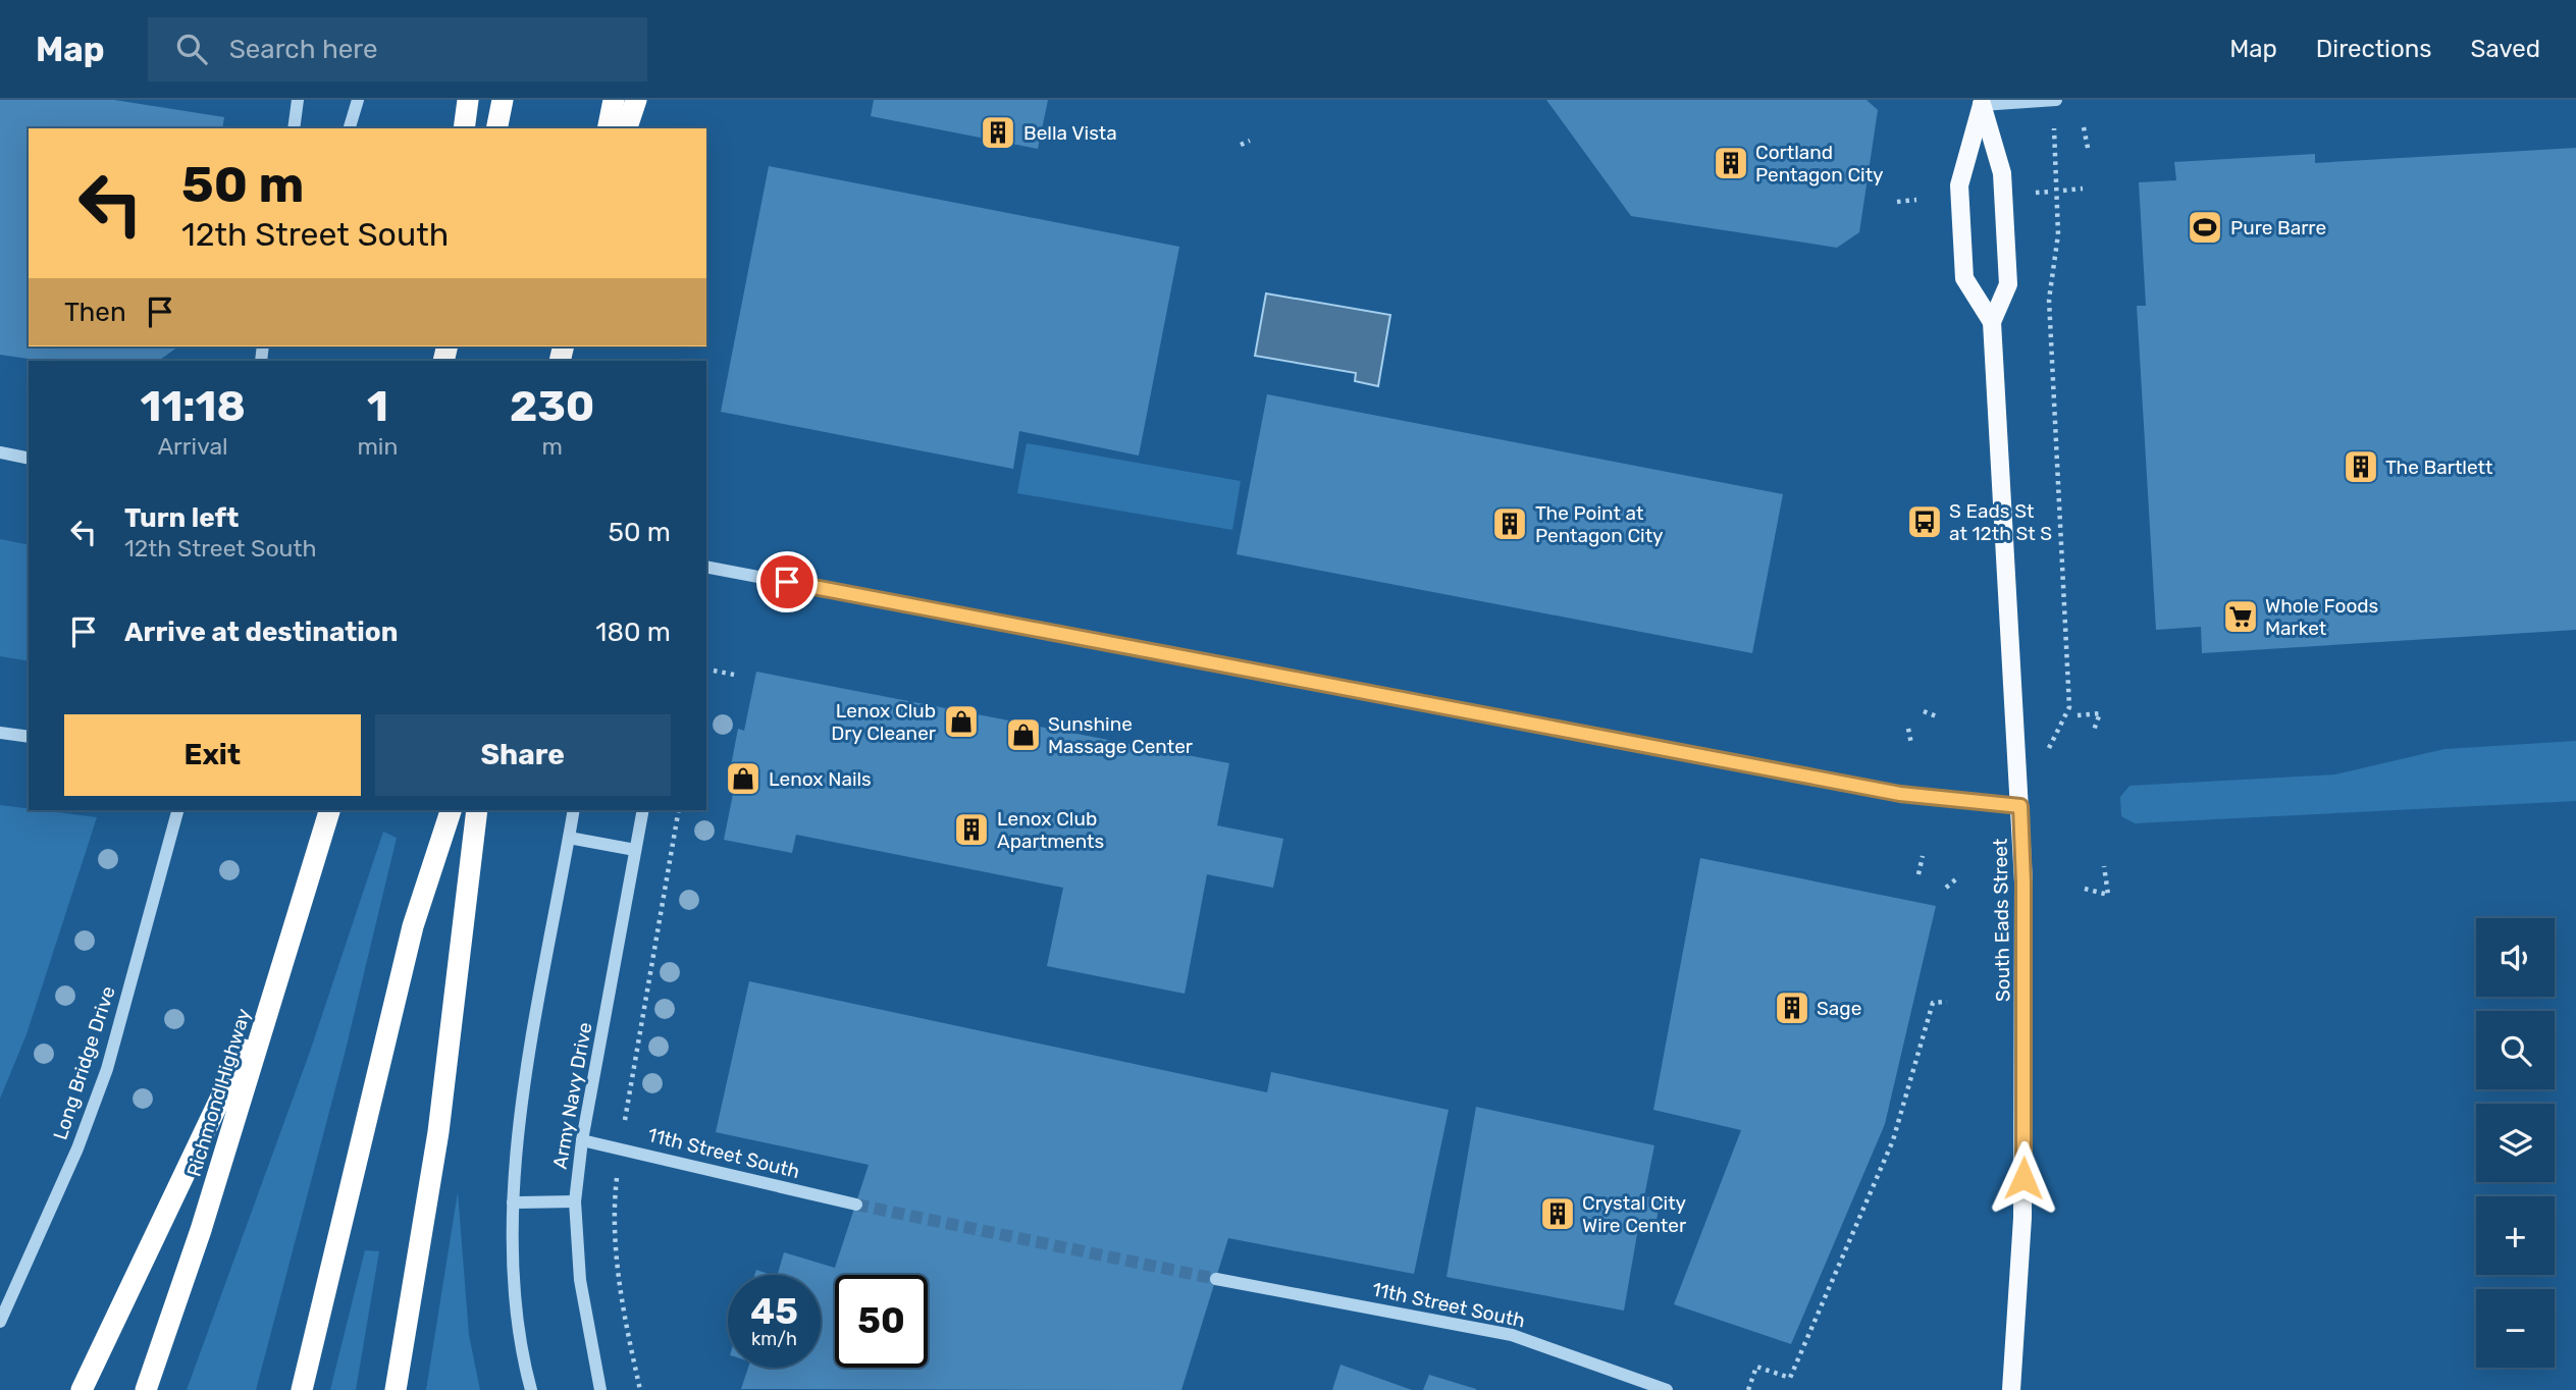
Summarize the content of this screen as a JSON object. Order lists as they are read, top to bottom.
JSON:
{
  "streets": {
    "highway": ["Richmond Highway"],
    "main road": ["South Eads Street"],
    "street": ["Long Bridge Drive", "Army Navy Drive", "11th Street South"]
  },
  "crossings": [
    ["Army Navy Drive", "11th Street South"]
  ],
  "places": {
    "building": [
      "Bella Vista",
      "Cortland Pentagon City",
      "The Bartlett",
      "The Point at Pentagon City",
      "Lenox Club Apartments",
      "Sage",
      "Crystal City Wire Center"
    ],
    "sports": ["Pure Barre"],
    "bus stop": ["S Eads St at 12th St S"],
    "supermarket": ["Whole Foods Market"],
    "shop": ["Lenox Club Dry Cleaner", "Sunshine Massage Center", "Lenox Nails"]
  },
  "page": {
    "header": "Map",
    "search": "Search here",
    "nav": ["Map", "Directions", "Saved"],
    "turn": ["50 m", "12th Street South"],
    "then": "Then",
    "eta": [
      "11:18",
      "Arrival",
      "1",
      "min",
      "230",
      "m"
    ],
    "list": [
      {
        "name": "Turn left",
        "note": "12th Street South",
        "value": "50 m"
      },
      {
        "name": "Arrive at destination",
        "value": "180 m"
      }
    ],
    "buttons": ["Exit", "Share"],
    "map_buttons": ["+", "−"],
    "speed": "45 km/h",
    "limit": "50"
  }
}
